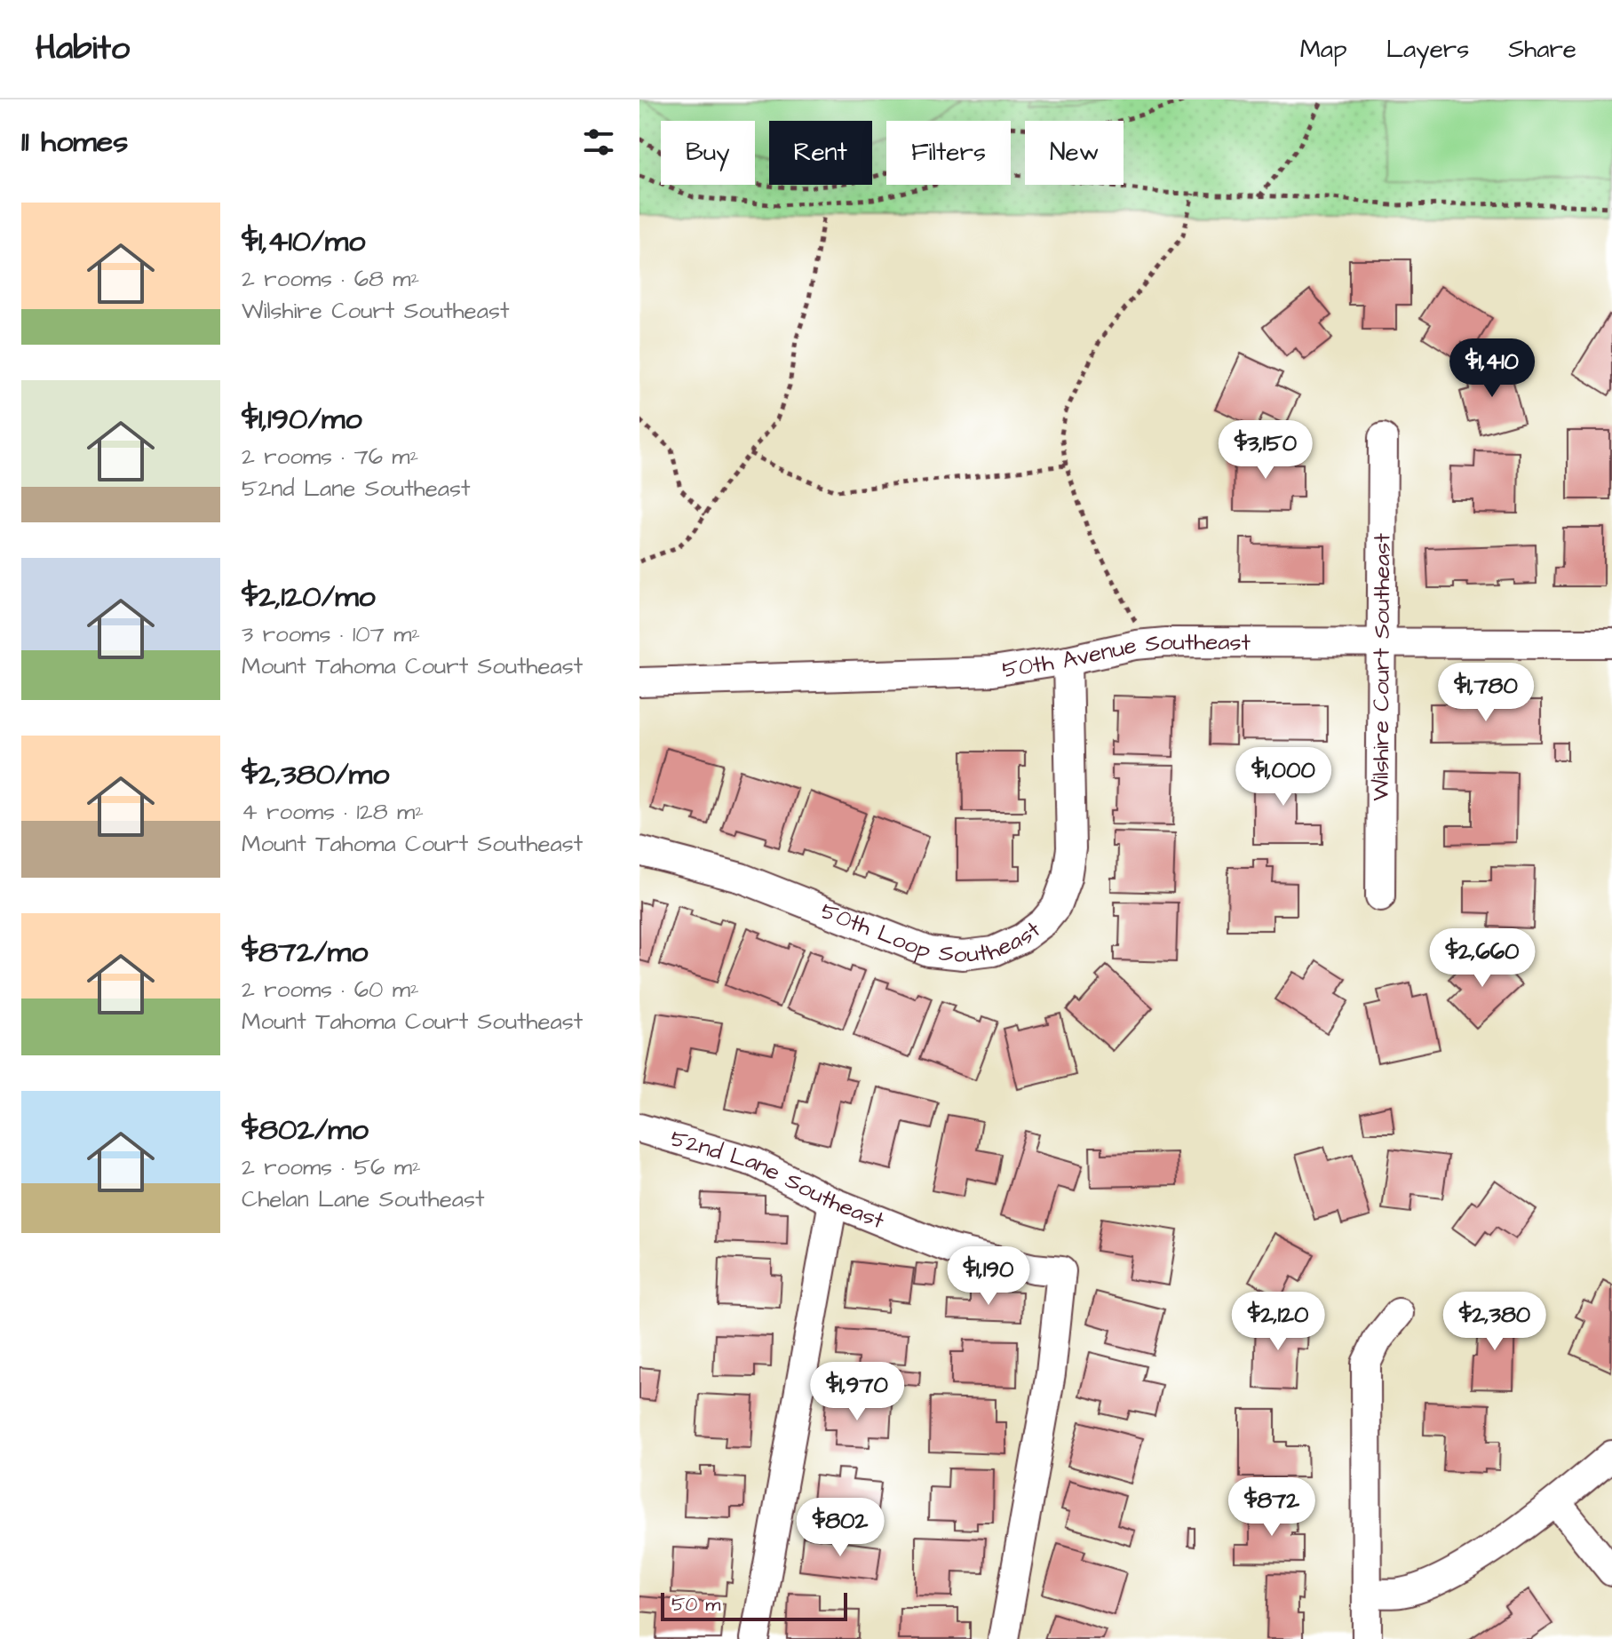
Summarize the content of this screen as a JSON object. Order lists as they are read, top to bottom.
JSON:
{
  "streets": {
    "street": [
      "50th Avenue Southeast",
      "Wilshire Court Southeast",
      "50th Loop Southeast",
      "52nd Lane Southeast"
    ]
  },
  "crossings": [
    ["50th Avenue Southeast", "Wilshire Court Southeast"],
    ["50th Avenue Southeast", "50th Loop Southeast"]
  ],
  "scale_bar": "50 m",
  "page": {
    "header": "Habito",
    "nav": ["Map", "Layers", "Share"],
    "heading": "11 homes",
    "chip": [
      "Buy",
      "Rent",
      "Filters",
      "New"
    ],
    "list": [
      {
        "name": "$1,410/mo",
        "note": "2 rooms · 68 m² · Wilshire Court Southeast"
      },
      {
        "name": "$1,190/mo",
        "note": "2 rooms · 76 m² · 52nd Lane Southeast"
      },
      {
        "name": "$2,120/mo",
        "note": "3 rooms · 107 m² · Mount Tahoma Court Southeast"
      },
      {
        "name": "$2,380/mo",
        "note": "4 rooms · 128 m² · Mount Tahoma Court Southeast"
      },
      {
        "name": "$872/mo",
        "note": "2 rooms · 60 m² · Mount Tahoma Court Southeast"
      },
      {
        "name": "$802/mo",
        "note": "2 rooms · 56 m² · Chelan Lane Southeast"
      }
    ],
    "price": [
      "$1,410",
      "$3,150",
      "$1,780",
      "$1,000",
      "$2,660",
      "$1,190",
      "$2,120",
      "$2,380",
      "$1,970",
      "$872",
      "$802"
    ],
    "scale": "50 m"
  }
}
